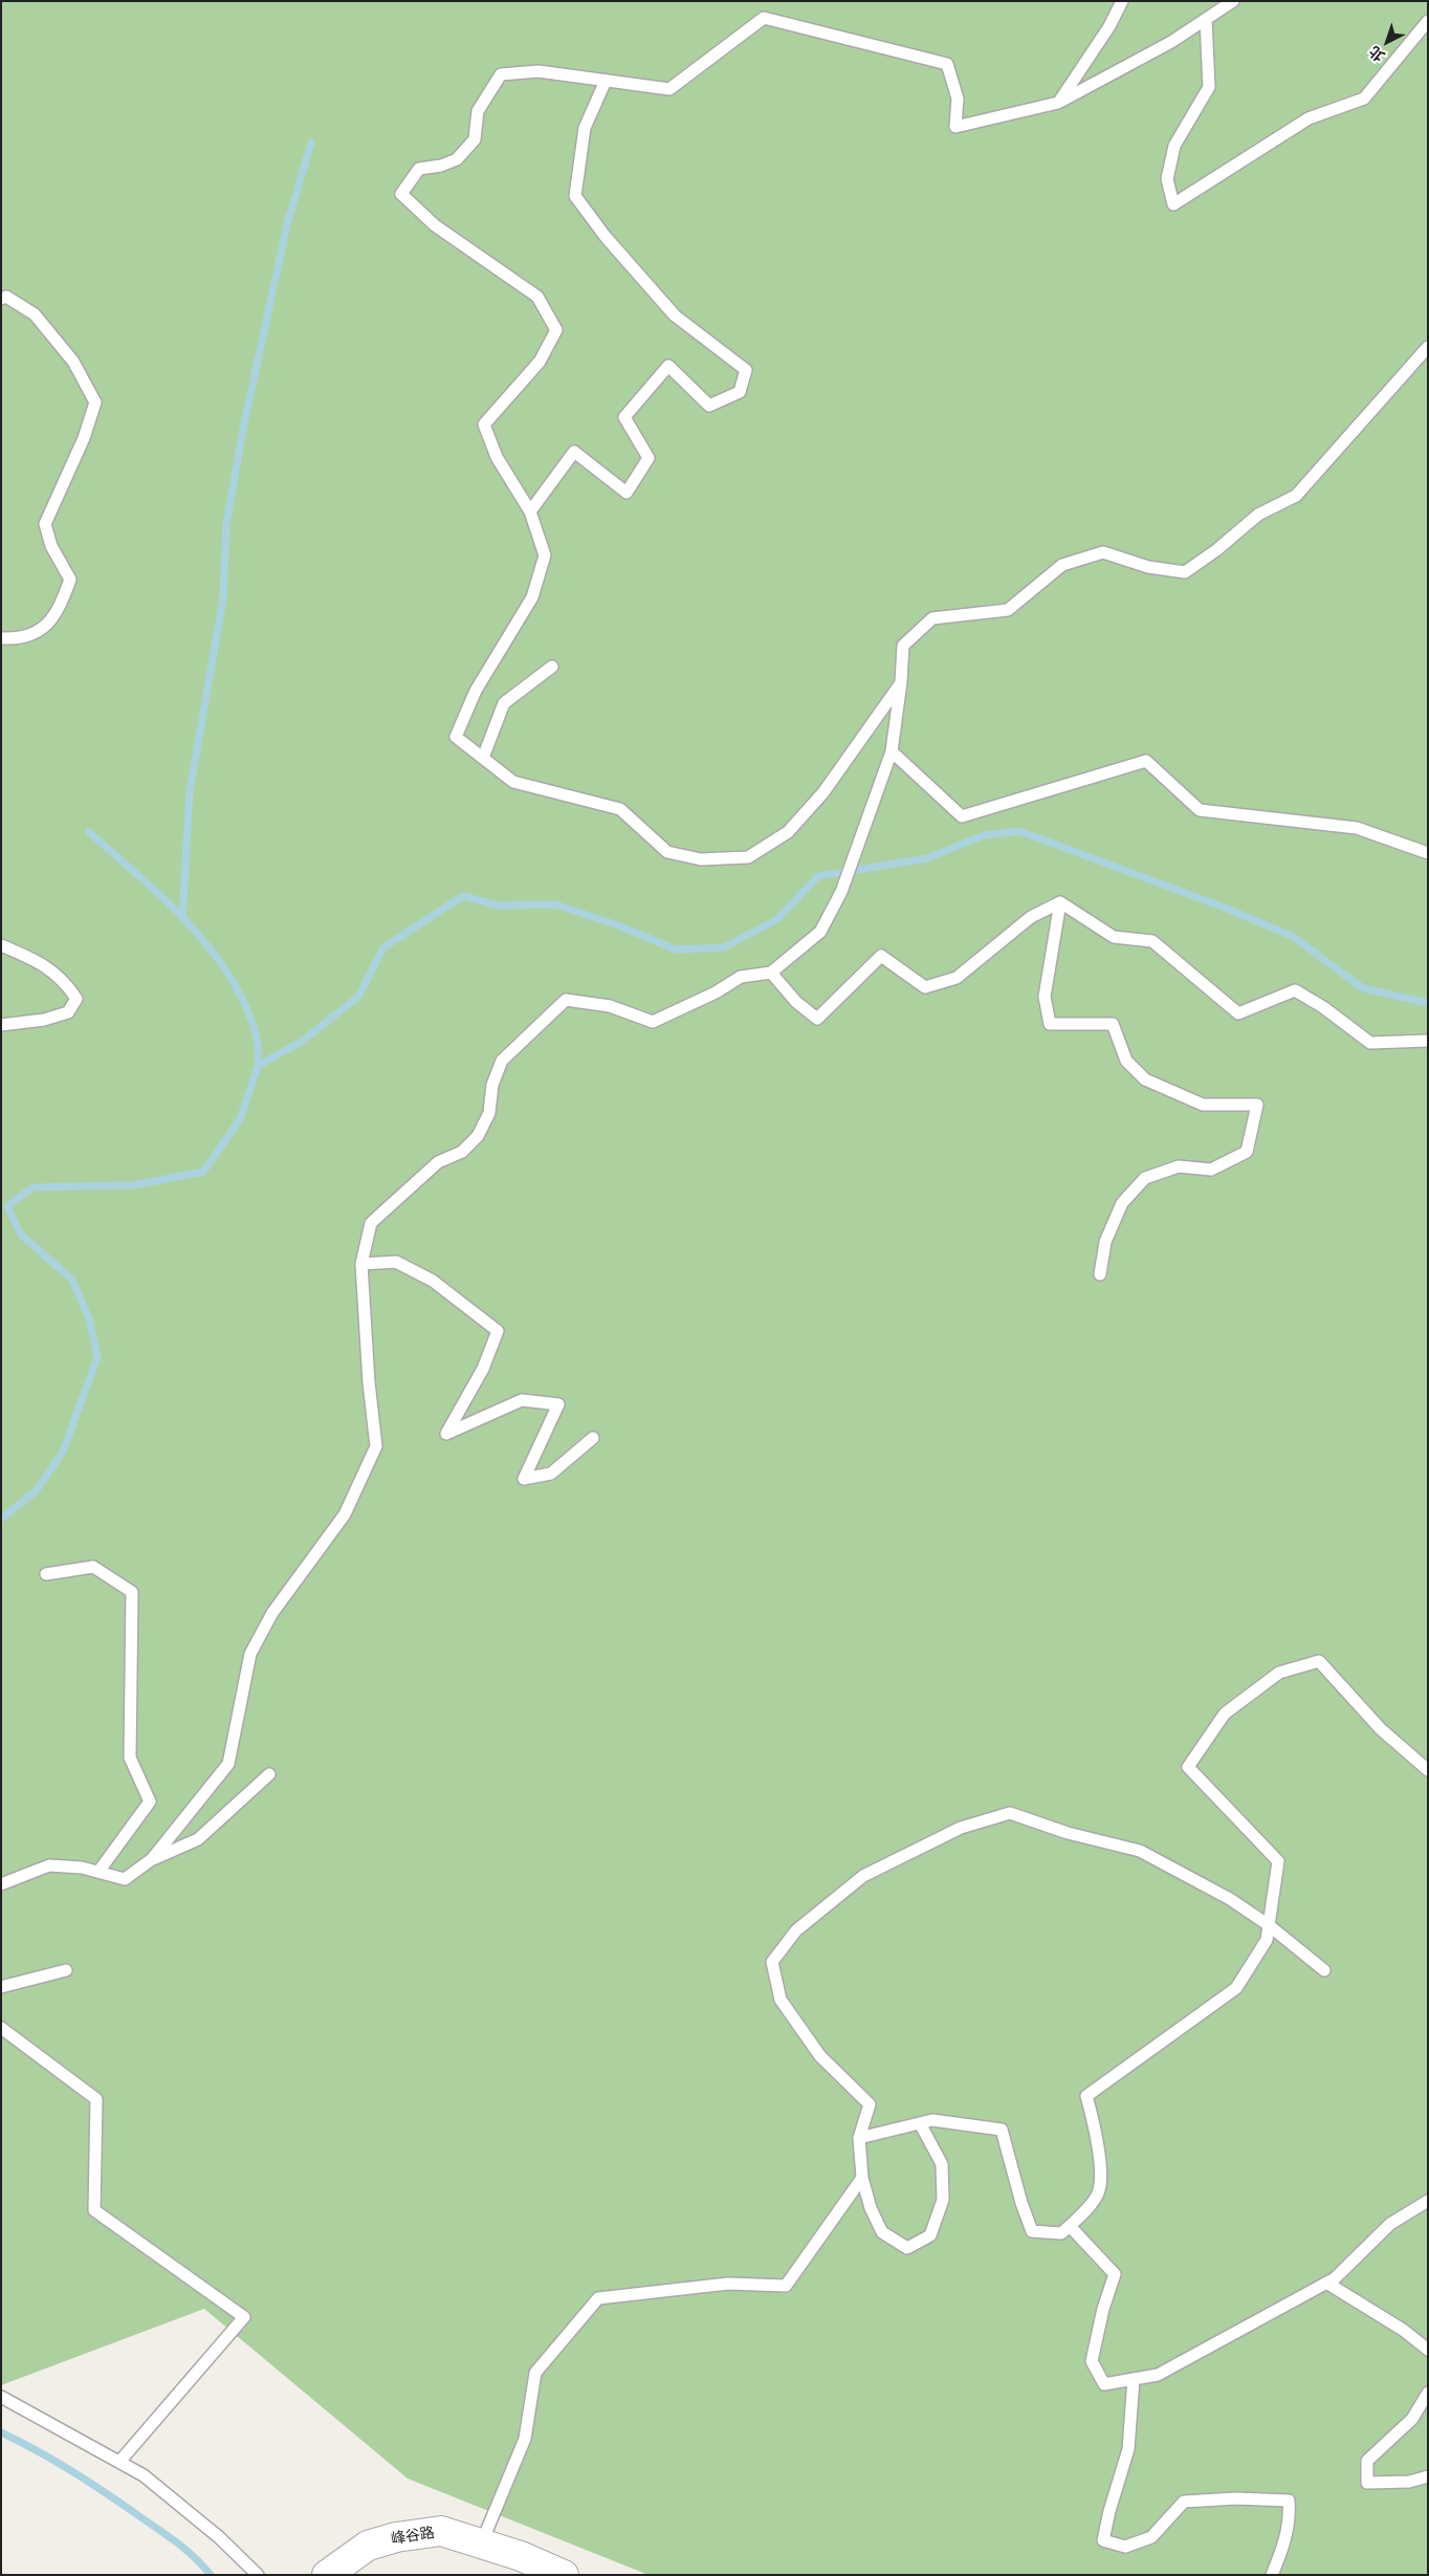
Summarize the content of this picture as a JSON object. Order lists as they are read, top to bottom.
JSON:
{
  "streets": {
    "street": ["峰谷路"]
  },
  "north": "bottom left"
}
